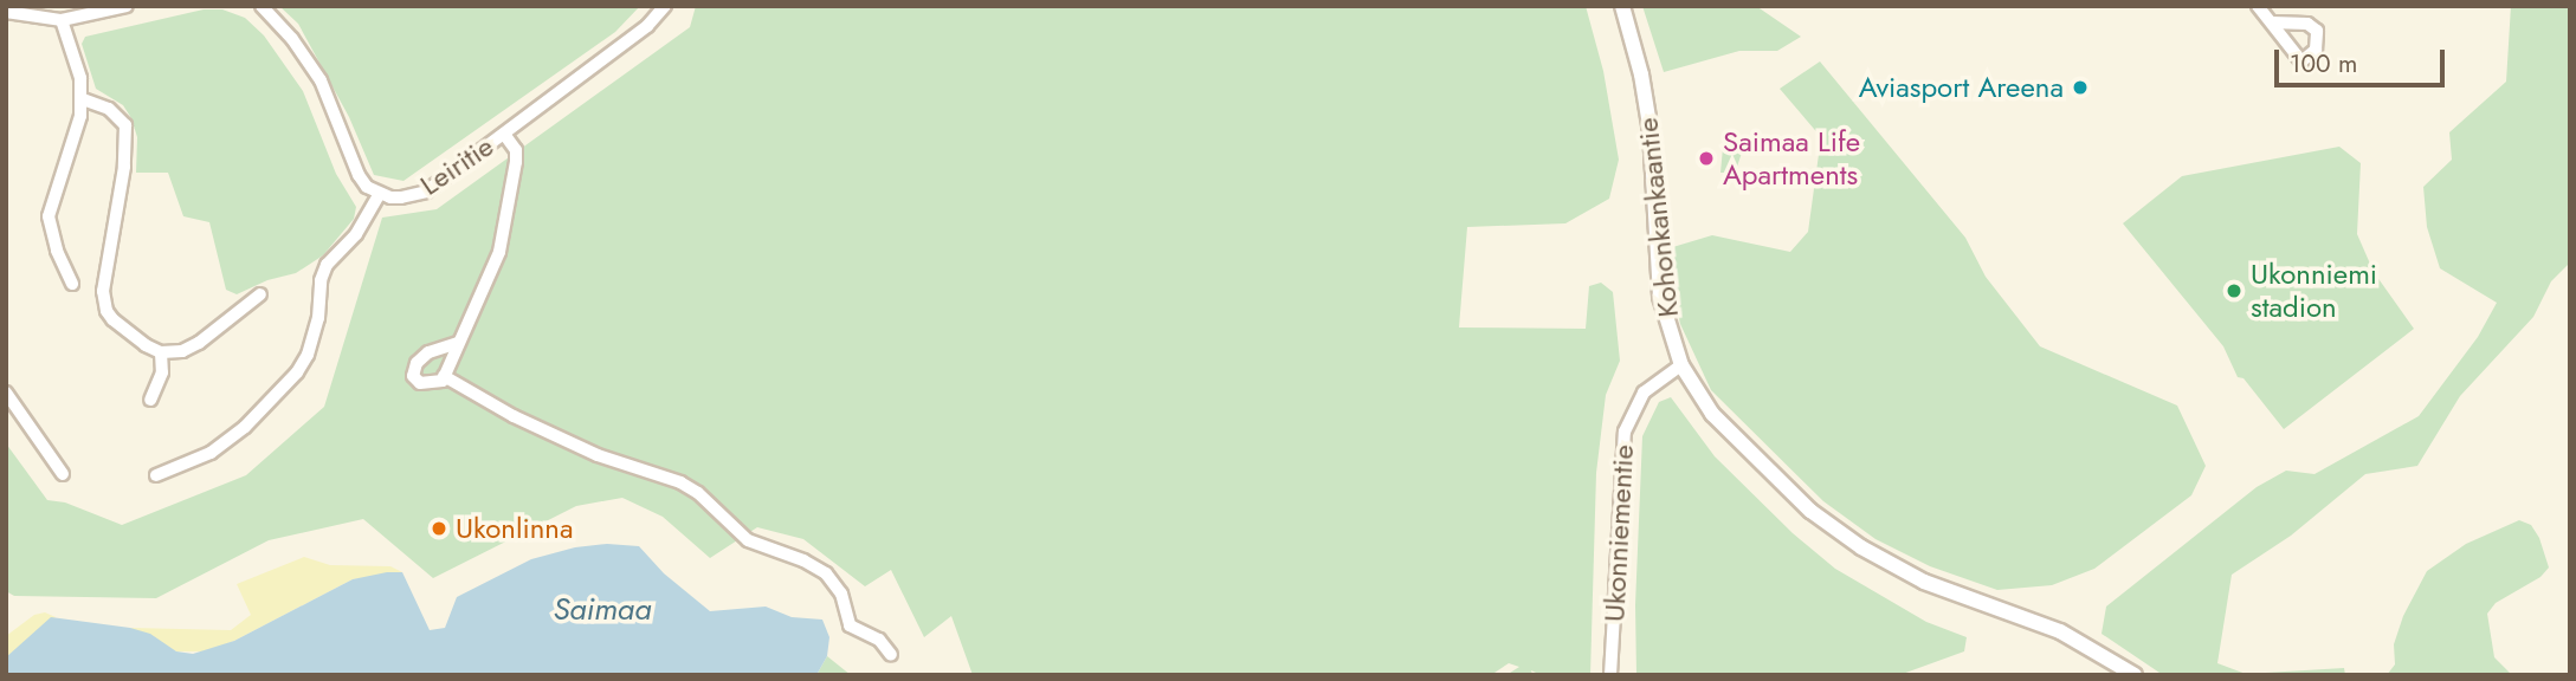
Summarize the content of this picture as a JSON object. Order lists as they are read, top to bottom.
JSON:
{
  "streets": {
    "street": ["Leiritie", "Kohonkankaantie", "Ukonniementie"]
  },
  "crossings": [
    ["Kohonkankaantie", "Ukonniementie"]
  ],
  "water": ["Saimaa"],
  "places": [
    "Aviasport Areena",
    "Saimaa Life Apartments",
    "Ukonniemi stadion",
    "Ukonlinna"
  ],
  "scale_bar": "100 m"
}
